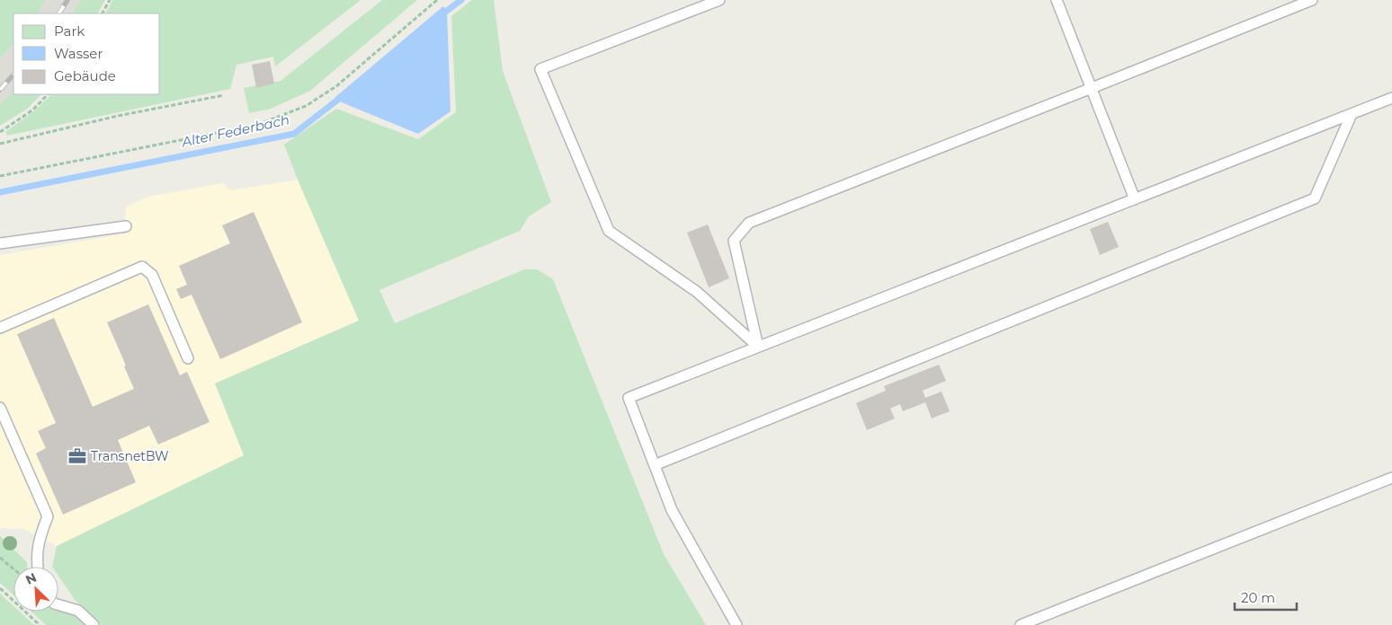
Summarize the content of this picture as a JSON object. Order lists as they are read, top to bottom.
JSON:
{
  "water": ["Alter Federbach"],
  "places": {
    "office": ["TransnetBW"]
  },
  "legend": ["Park", "Wasser", "Gebäude"],
  "scale_bar": "20 m",
  "north": "top left"
}
